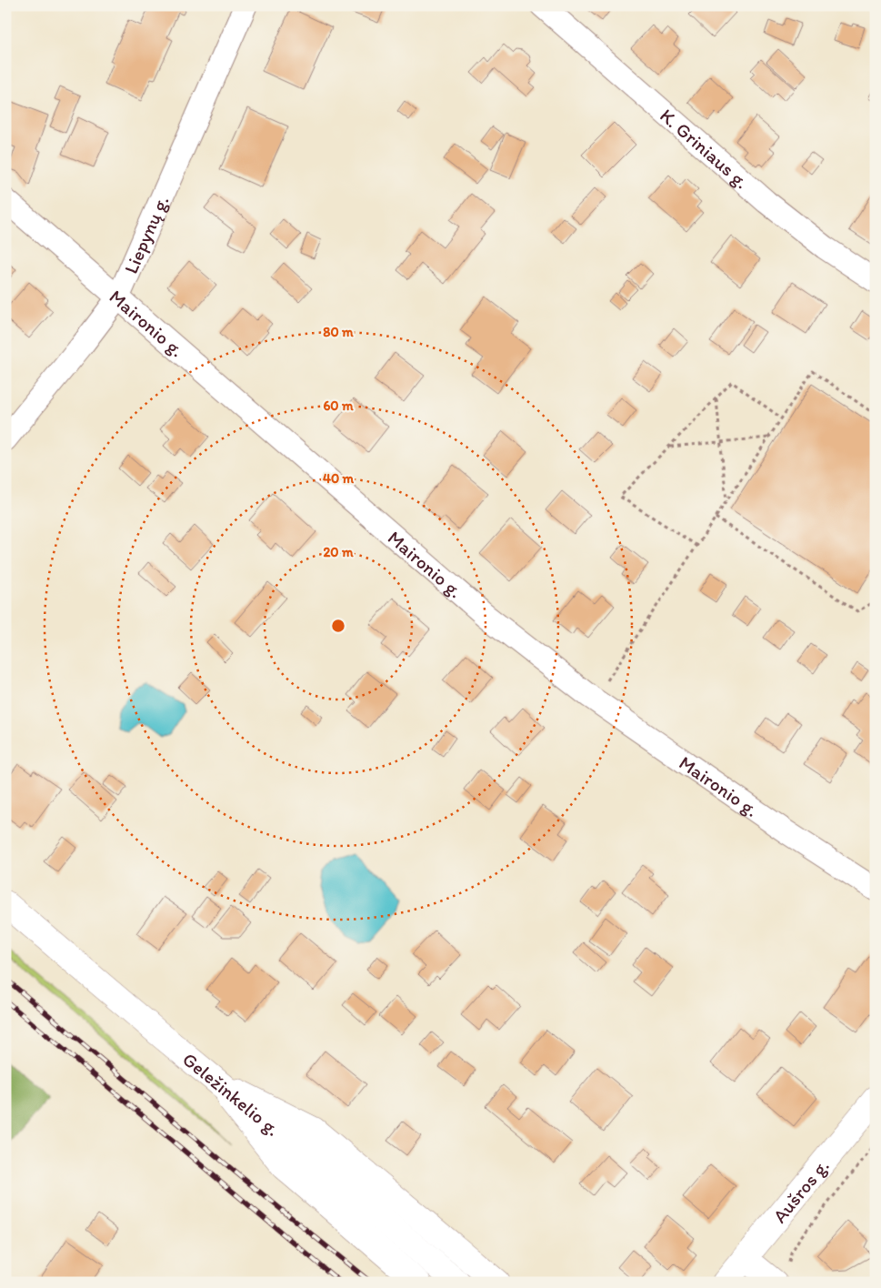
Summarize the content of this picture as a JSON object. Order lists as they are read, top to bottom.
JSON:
{
  "streets": {
    "street": [
      "K. Griniaus g.",
      "Liepynų g.",
      "Maironio g.",
      "Geležinkelio g.",
      "Aušros g."
    ]
  },
  "crossings": [
    ["Liepynų g.", "Maironio g."]
  ],
  "rings": [
    "80 m",
    "60 m",
    "40 m",
    "20 m"
  ]
}
